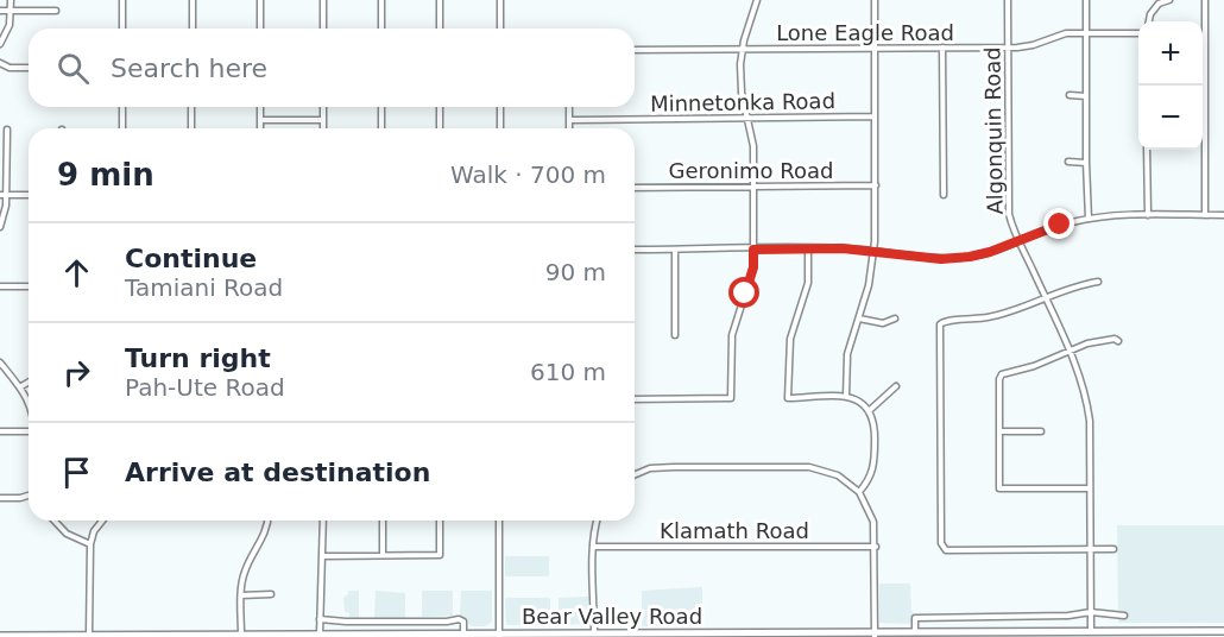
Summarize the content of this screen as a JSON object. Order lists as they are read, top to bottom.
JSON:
{
  "streets": {
    "main road": ["Bear Valley Road"],
    "street": [
      "Lone Eagle Road",
      "Minnetonka Road",
      "Algonquin Road",
      "Geronimo Road",
      "Klamath Road"
    ]
  },
  "crossings": [
    ["Lone Eagle Road", "Algonquin Road"],
    ["Algonquin Road", "Bear Valley Road"]
  ],
  "page": {
    "map_buttons": ["+", "−"],
    "search": "Search here",
    "heading": ["9 min", "Walk · 700 m"],
    "list": [
      ["Continue", "Tamiani Road", "90 m"],
      ["Turn right", "Pah-Ute Road", "610 m"],
      "Arrive at destination"
    ]
  }
}
